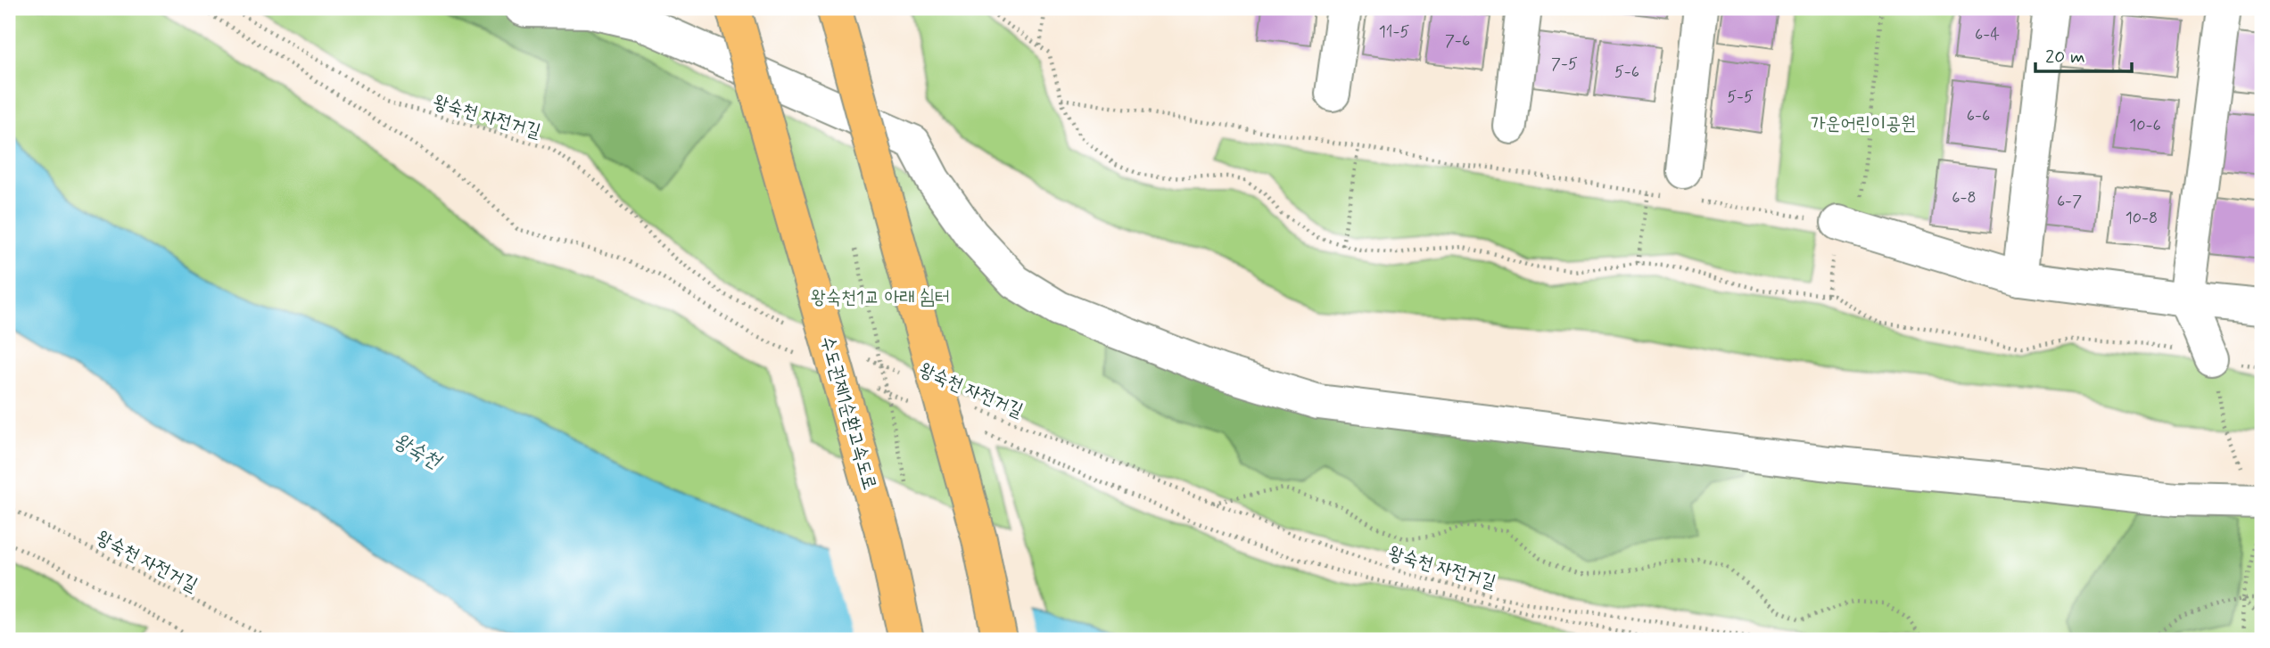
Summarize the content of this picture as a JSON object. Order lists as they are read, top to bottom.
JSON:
{
  "streets": {
    "highway": ["수도권제1순환고속도로"],
    "path": ["왕숙천 자전거길"]
  },
  "water": ["왕숙천"],
  "parks": ["가운어린이공원", "왕숙천1교 아래 쉼터"],
  "house_numbers": [
    "11-5",
    "6-4",
    "7-6",
    "7-5",
    "5-6",
    "5-5",
    "6-6",
    "10-6",
    "6-8",
    "6-7",
    "10-8"
  ],
  "scale_bar": "20 m"
}
